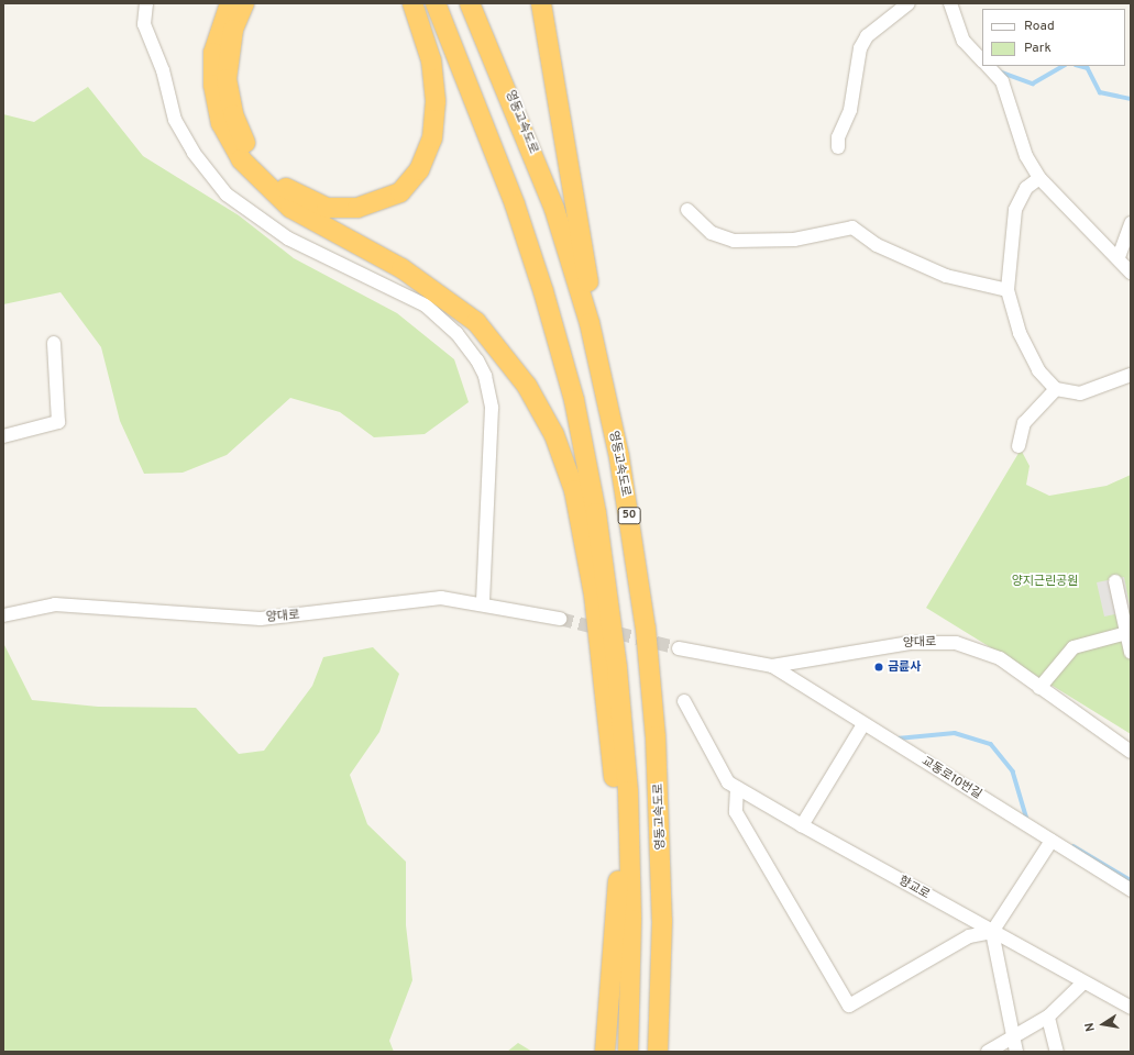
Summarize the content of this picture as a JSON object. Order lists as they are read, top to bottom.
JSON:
{
  "streets": {
    "highway": ["영동고속도로", "50"],
    "street": ["양대로", "교동로10번길", "향교로"]
  },
  "crossings": [
    ["양대로", "교동로10번길"]
  ],
  "parks": ["양지근린공원"],
  "places": ["금륜사"],
  "legend": ["Road", "Park"],
  "north": "left"
}
